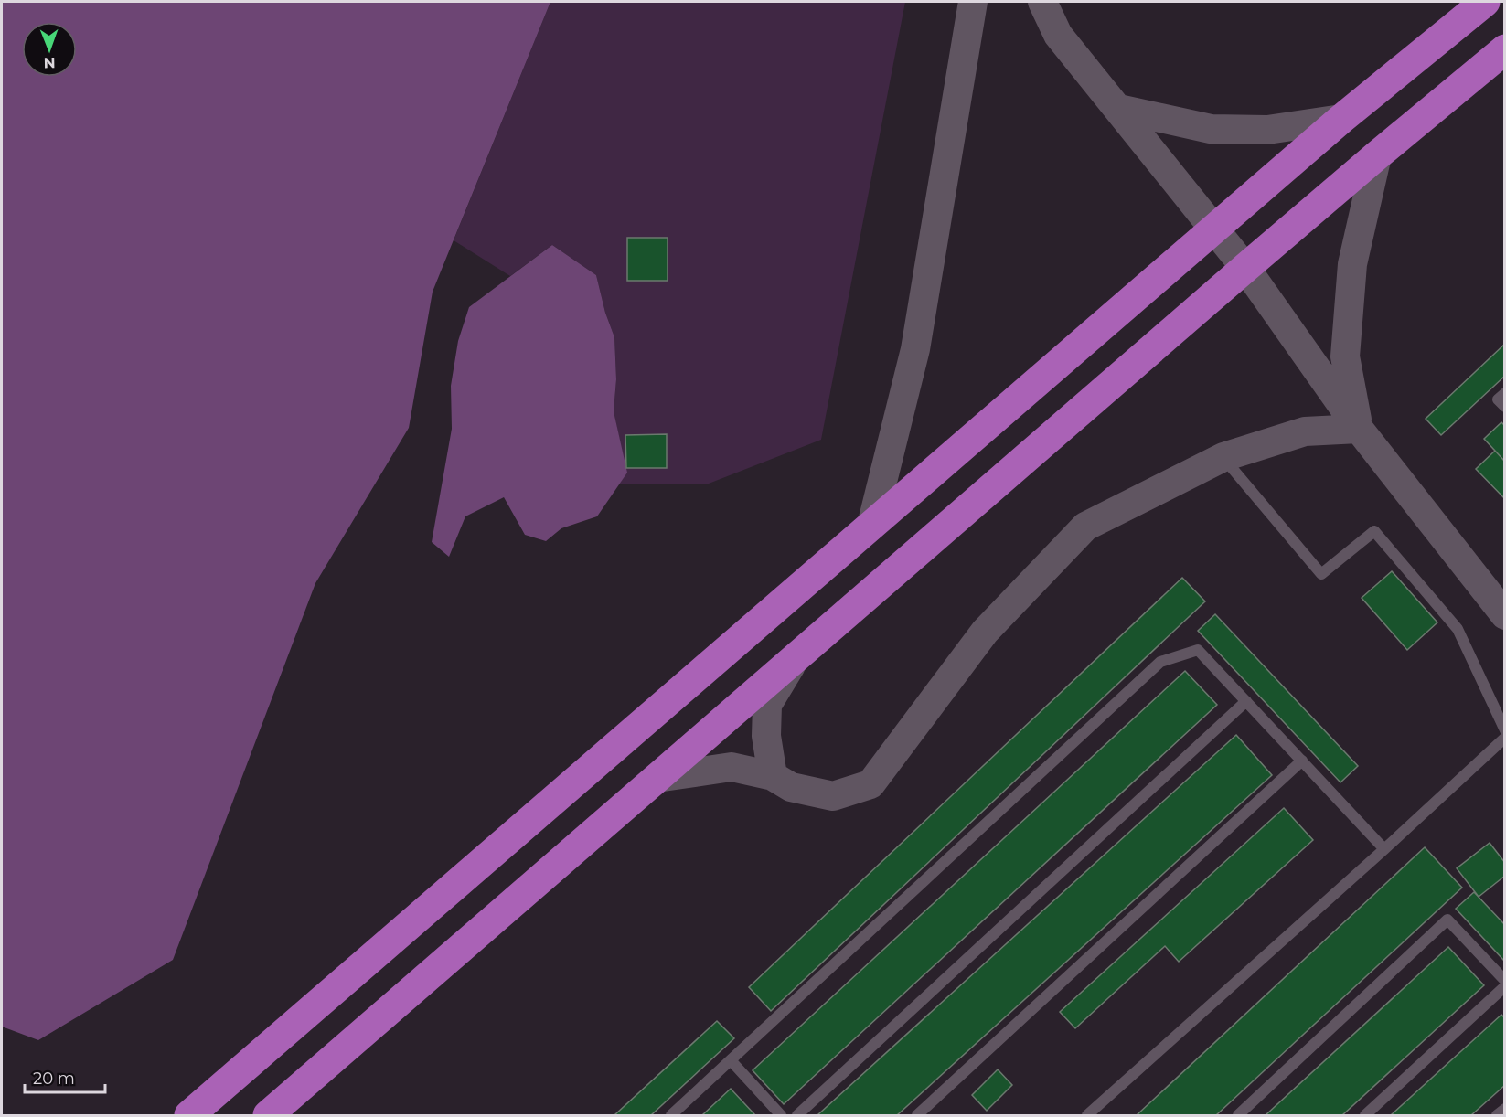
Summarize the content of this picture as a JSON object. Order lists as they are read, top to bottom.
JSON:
{
  "scale_bar": "20 m",
  "north": "bottom"
}
